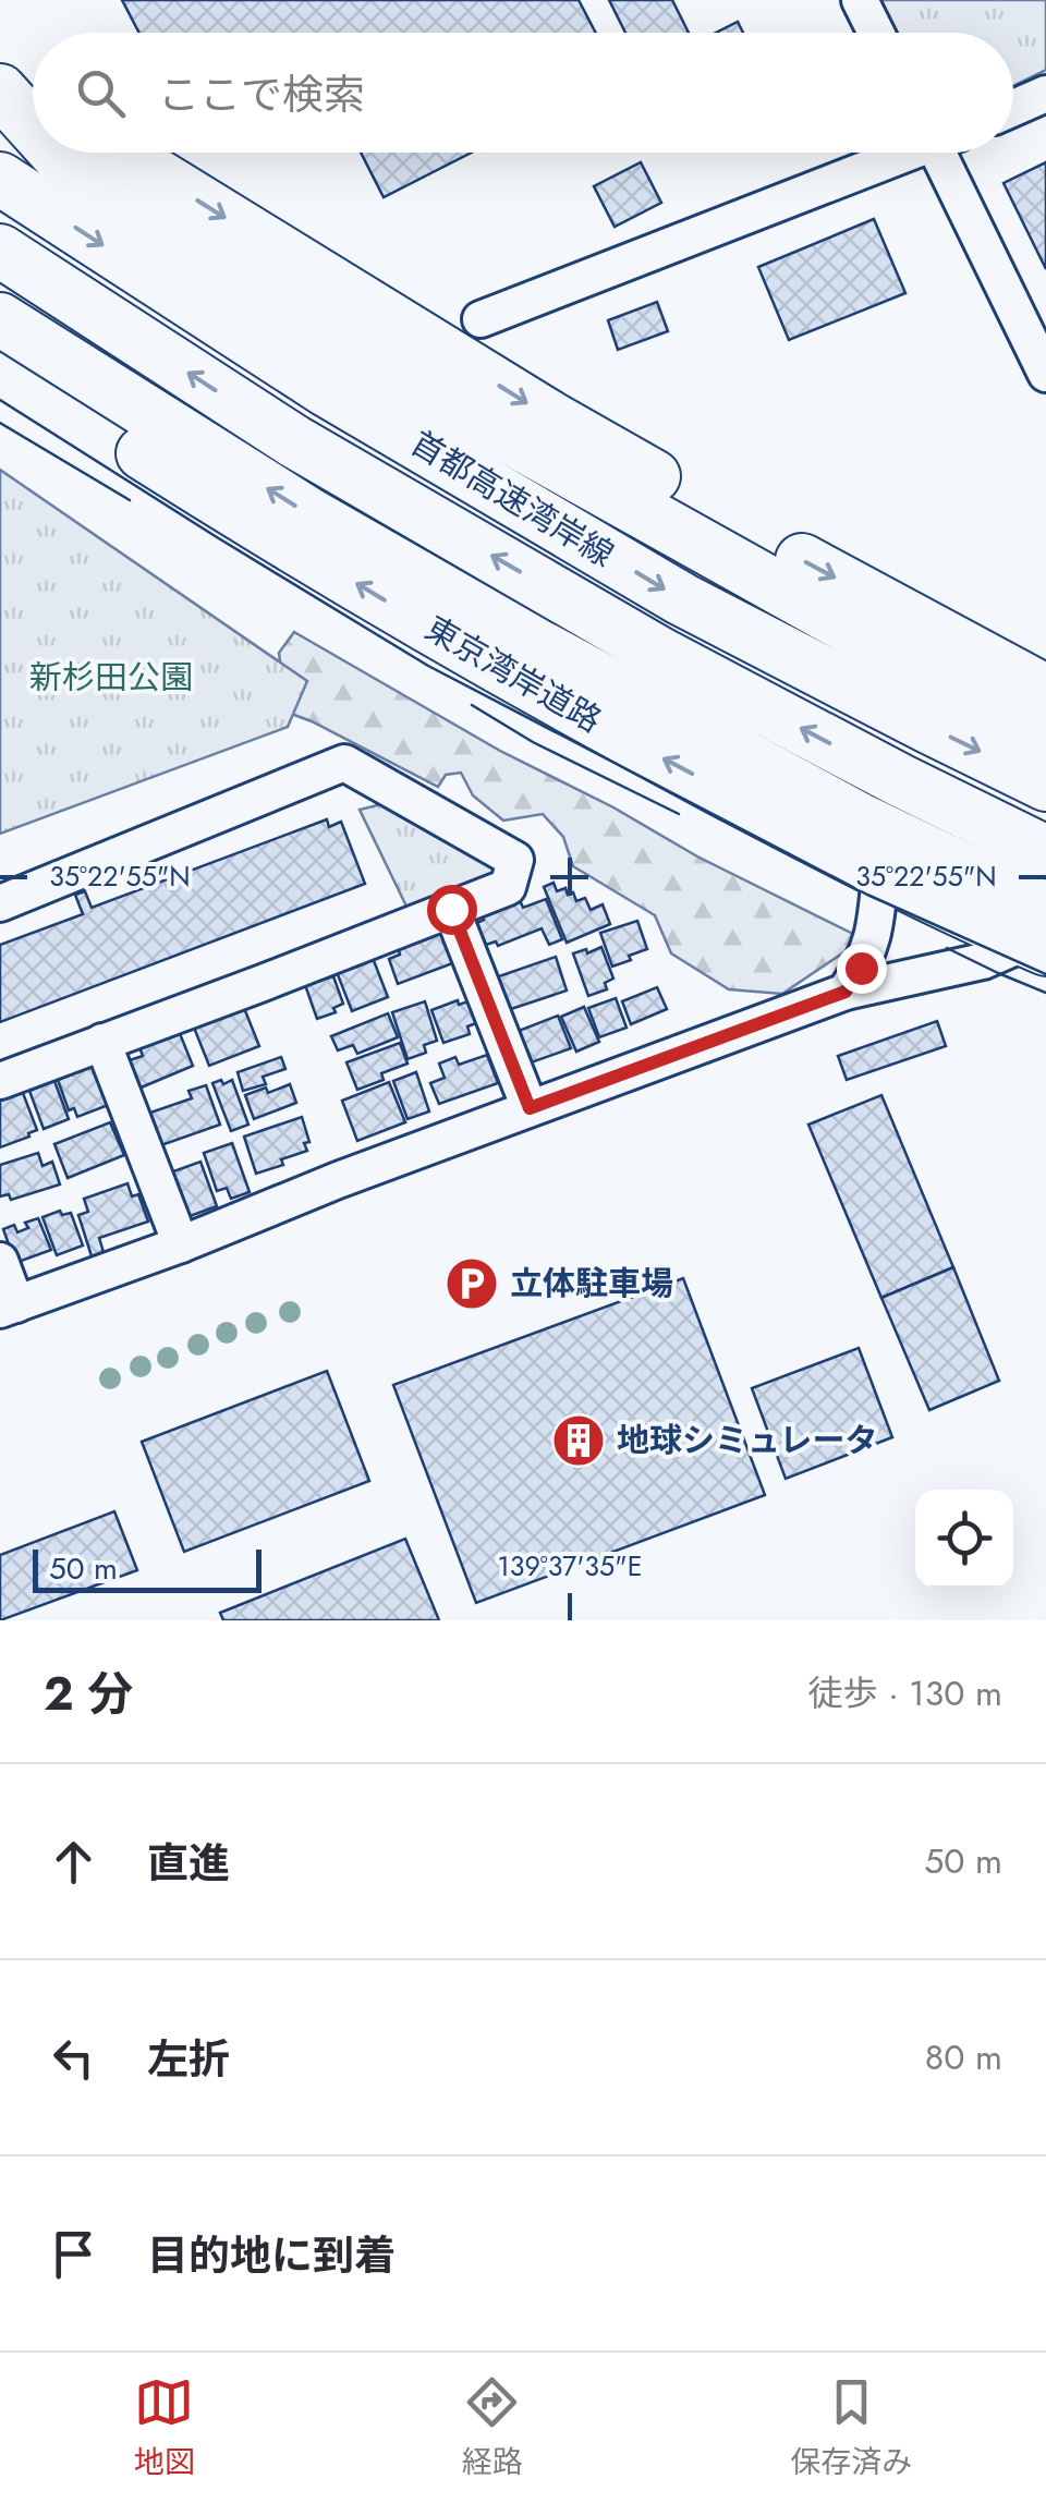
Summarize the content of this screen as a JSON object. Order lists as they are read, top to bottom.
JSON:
{
  "streets": {
    "highway": ["首都高速湾岸線", "東京湾岸道路"]
  },
  "parks": ["新杉田公園"],
  "places": {
    "parking": ["立体駐車場"],
    "building": ["地球シミュレータ"]
  },
  "scale_bar": "50 m",
  "page": {
    "search": "ここで検索",
    "scale": "50 m",
    "heading": ["2 分", "徒歩 · 130 m"],
    "list": [
      ["直進", "50 m"],
      ["左折", "80 m"],
      "目的地に到着"
    ],
    "nav": ["地図", "経路", "保存済み"]
  },
  "coordinates": ["35°22'55\"N", "139°37'35\"E"]
}
